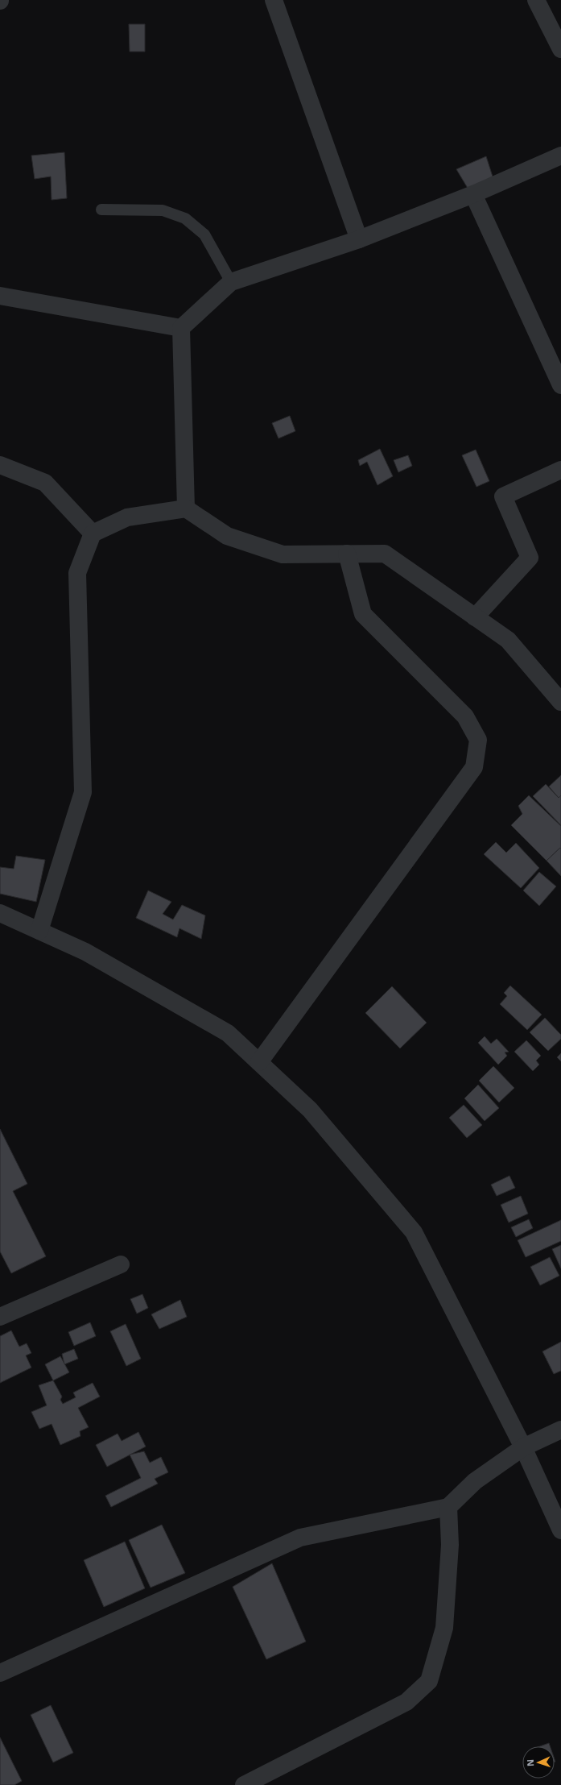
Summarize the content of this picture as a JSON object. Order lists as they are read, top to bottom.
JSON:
{
  "north": "left"
}
